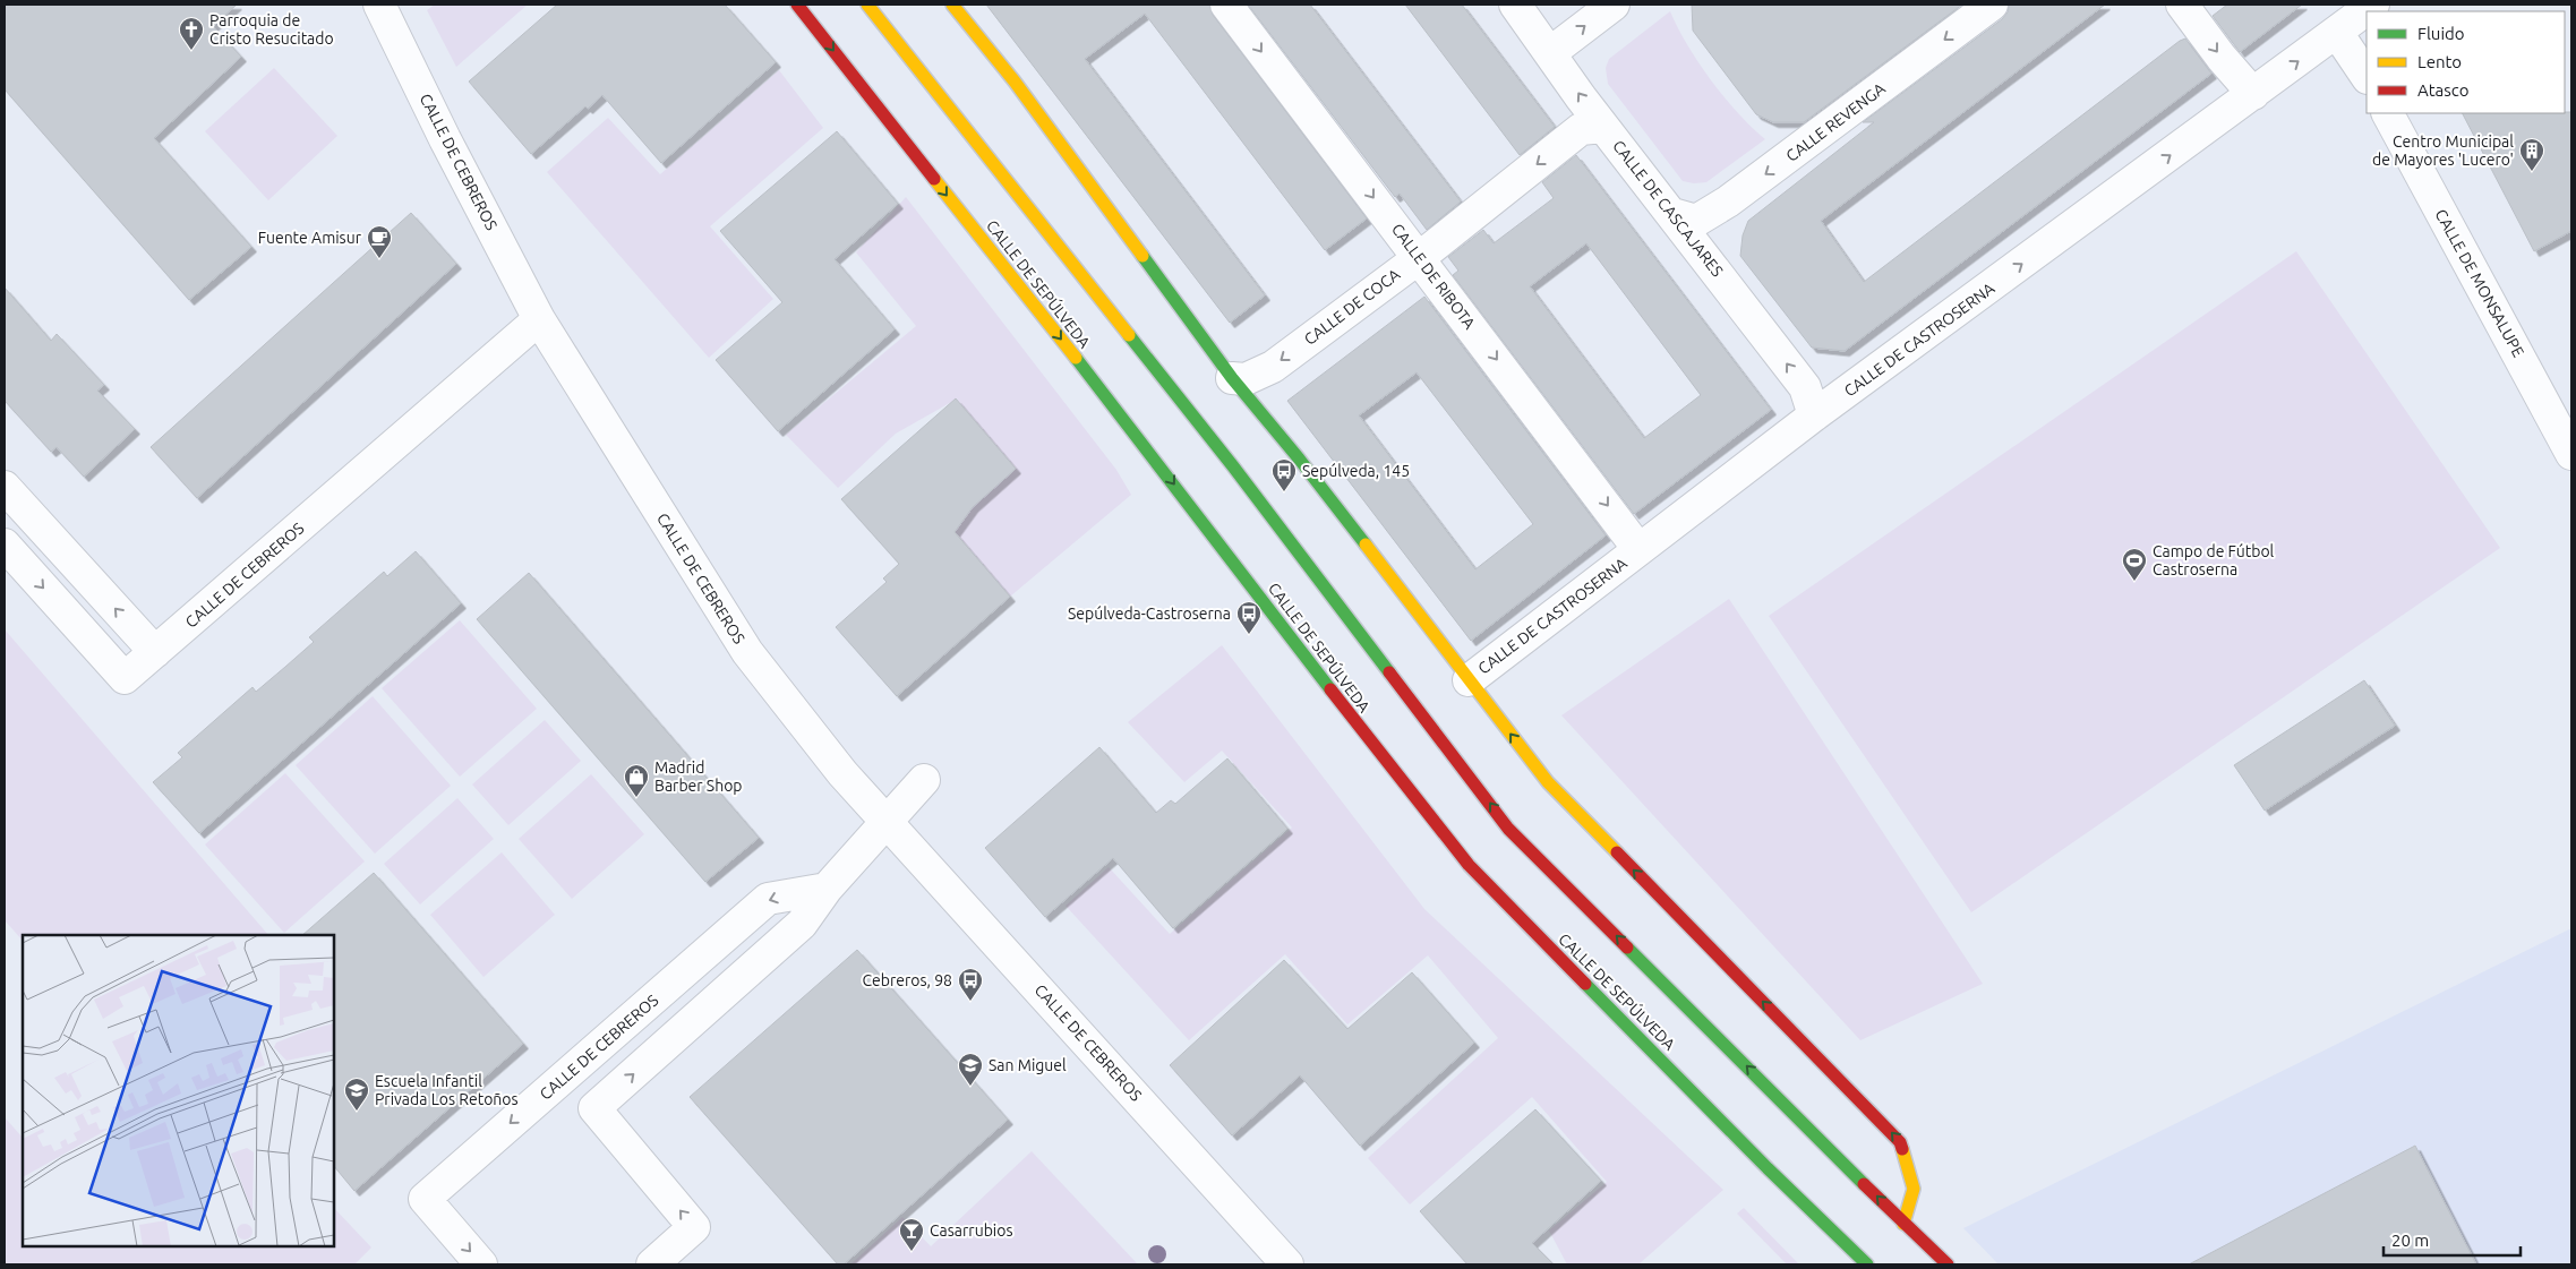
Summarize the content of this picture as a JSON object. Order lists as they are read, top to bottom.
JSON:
{
  "streets": {
    "street": [
      "CALLE REVENGA",
      "CALLE DE CEBREROS",
      "CALLE DE CASCAJARES",
      "CALLE DE RIBOTA",
      "CALLE DE MONSALUPE",
      "CALLE DE SEPÚLVEDA",
      "CALLE DE COCA",
      "CALLE DE CASTROSERNA"
    ]
  },
  "crossings": [
    ["CALLE REVENGA", "CALLE DE CASCAJARES"],
    ["CALLE DE CASCAJARES", "CALLE DE COCA"],
    ["CALLE DE CASCAJARES", "CALLE DE CASTROSERNA"],
    ["CALLE DE RIBOTA", "CALLE DE COCA"],
    ["CALLE DE RIBOTA", "CALLE DE CASTROSERNA"]
  ],
  "one_way": [
    "CALLE REVENGA",
    "CALLE DE CASCAJARES",
    "CALLE DE COCA",
    "CALLE DE CASTROSERNA"
  ],
  "places": {
    "church": ["Parroquia de Cristo Resucitado"],
    "building": ["Centro Municipal de Mayores 'Lucero'"],
    "cafe": ["Fuente Amisur"],
    "bus stop": ["Sepúlveda, 145", "Sepúlveda-Castroserna", "Cebreros, 98"],
    "sports": ["Campo de Fútbol Castroserna"],
    "shop": ["Madrid Barber Shop"],
    "school or university": ["San Miguel", "Escuela Infantil Privada Los Retoños"],
    "bar": ["Casarrubios"]
  },
  "legend": ["Fluido", "Lento", "Atasco"],
  "scale_bar": "20 m"
}
